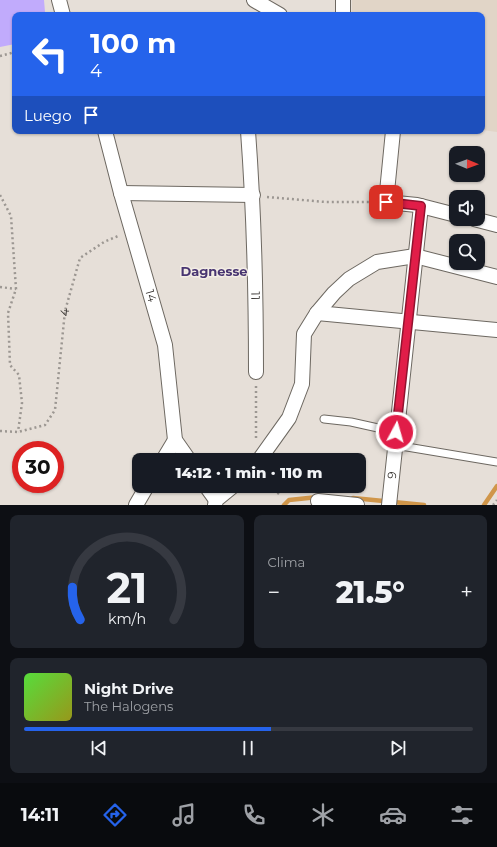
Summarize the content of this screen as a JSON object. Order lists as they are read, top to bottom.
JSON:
{
  "streets": {
    "street": ["11", "14", "9"],
    "path": ["4"]
  },
  "crossings": [
    ["14", "4"]
  ],
  "districts": ["Dagnesse"],
  "north": "right",
  "page": {
    "turn": ["100 m", "4"],
    "then": "Luego",
    "limit": "30",
    "trip": "14:12 · 1 min · 110 m",
    "tile": "Clima",
    "heat": ["−", "21.5°", "+"],
    "song": ["Night Drive", "The Halogens"],
    "tabs": "14:11",
    "gauge": ["21", "km/h"]
  }
}
